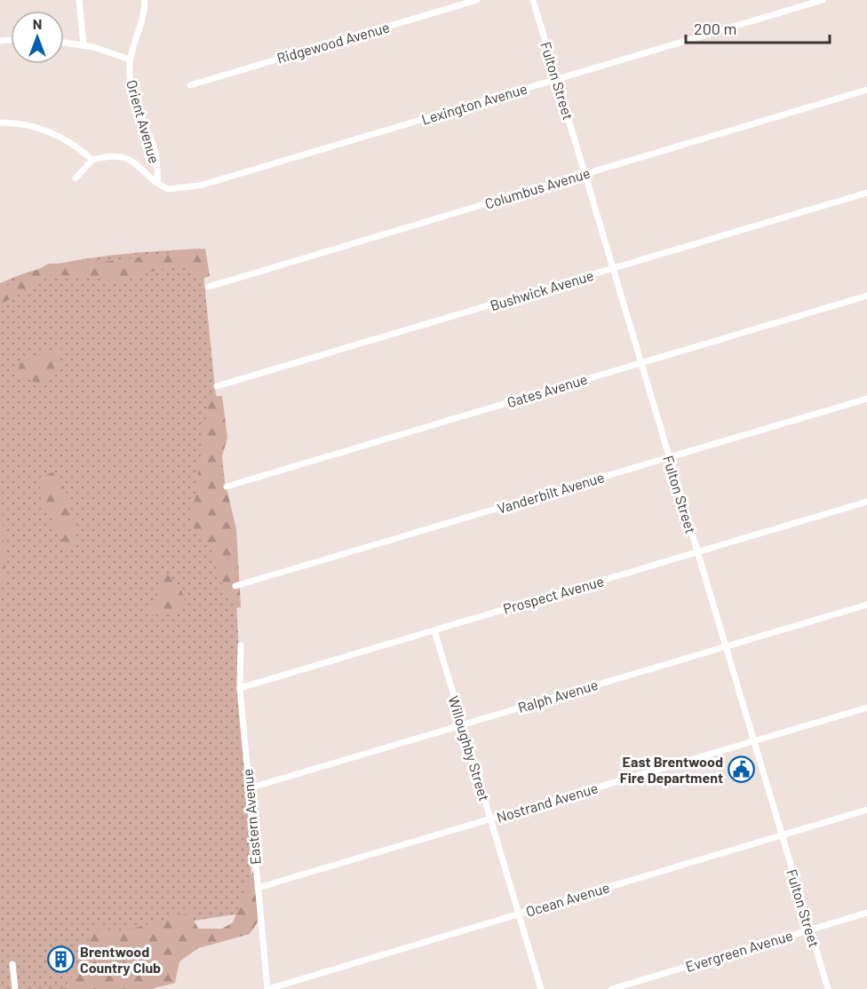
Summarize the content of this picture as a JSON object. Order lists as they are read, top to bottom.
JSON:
{
  "streets": {
    "street": [
      "Ridgewood Avenue",
      "Fulton Street",
      "Lexington Avenue",
      "Orient Avenue",
      "Columbus Avenue",
      "Bushwick Avenue",
      "Gates Avenue",
      "Vanderbilt Avenue",
      "Prospect Avenue",
      "Ralph Avenue",
      "Willoughby Street",
      "Nostrand Avenue",
      "Eastern Avenue",
      "Ocean Avenue",
      "Evergreen Avenue"
    ]
  },
  "crossings": [
    ["Fulton Street", "Lexington Avenue"],
    ["Fulton Street", "Columbus Avenue"],
    ["Fulton Street", "Bushwick Avenue"],
    ["Fulton Street", "Gates Avenue"],
    ["Fulton Street", "Vanderbilt Avenue"],
    ["Fulton Street", "Prospect Avenue"],
    ["Fulton Street", "Ralph Avenue"],
    ["Fulton Street", "Nostrand Avenue"],
    ["Fulton Street", "Ocean Avenue"],
    ["Fulton Street", "Evergreen Avenue"],
    ["Lexington Avenue", "Orient Avenue"],
    ["Prospect Avenue", "Willoughby Street"],
    ["Prospect Avenue", "Eastern Avenue"],
    ["Ralph Avenue", "Willoughby Street"],
    ["Ralph Avenue", "Eastern Avenue"],
    ["Willoughby Street", "Nostrand Avenue"],
    ["Willoughby Street", "Ocean Avenue"],
    ["Nostrand Avenue", "Eastern Avenue"],
    ["Eastern Avenue", "Ocean Avenue"]
  ],
  "places": {
    "public building": ["East Brentwood Fire Department"],
    "building": ["Brentwood Country Club"]
  },
  "scale_bar": "200 m",
  "north": "top"
}
